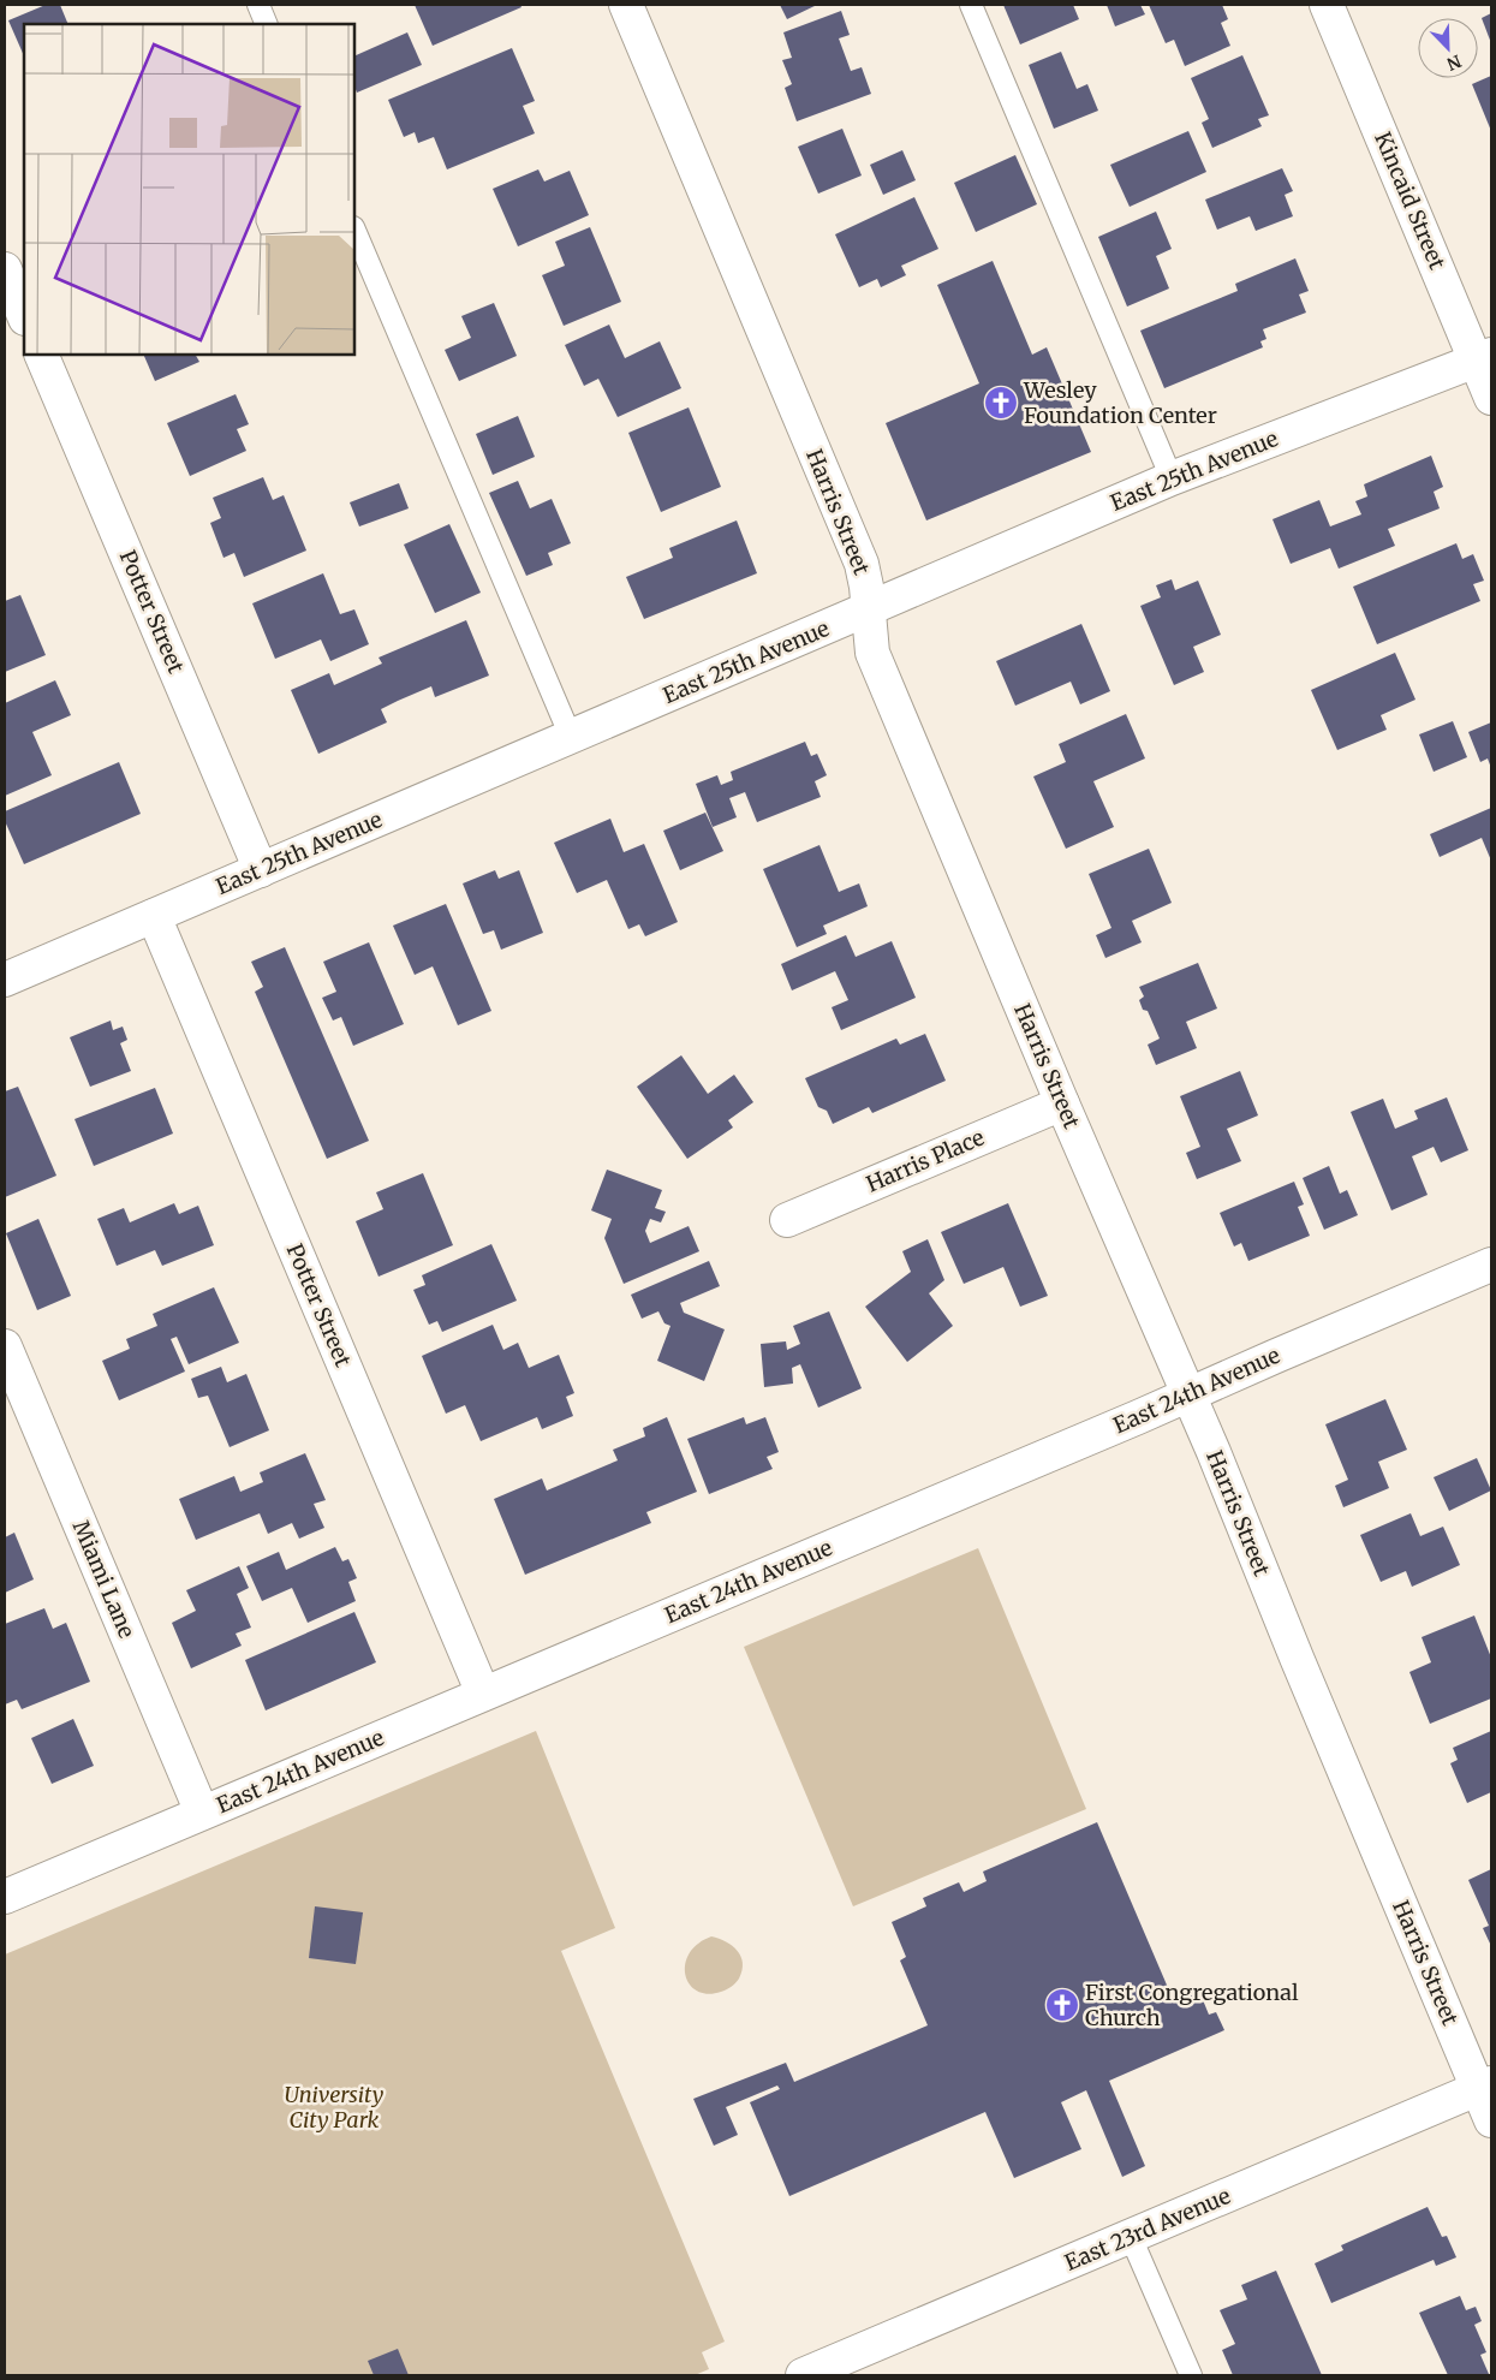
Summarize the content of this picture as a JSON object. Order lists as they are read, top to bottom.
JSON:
{
  "streets": {
    "street": [
      "Kincaid Street",
      "East 25th Avenue",
      "Harris Street",
      "Potter Street",
      "Harris Place",
      "East 24th Avenue",
      "Miami Lane",
      "East 23rd Avenue"
    ]
  },
  "crossings": [
    ["Kincaid Street", "East 25th Avenue"],
    ["East 25th Avenue", "Harris Street"],
    ["East 25th Avenue", "Potter Street"],
    ["Harris Street", "Harris Place"],
    ["Harris Street", "East 24th Avenue"],
    ["Harris Street", "East 23rd Avenue"],
    ["Potter Street", "East 24th Avenue"],
    ["East 24th Avenue", "Miami Lane"]
  ],
  "parks": ["University City Park"],
  "places": {
    "church": ["Wesley Foundation Center", "First Congregational Church"]
  },
  "north": "bottom right"
}
